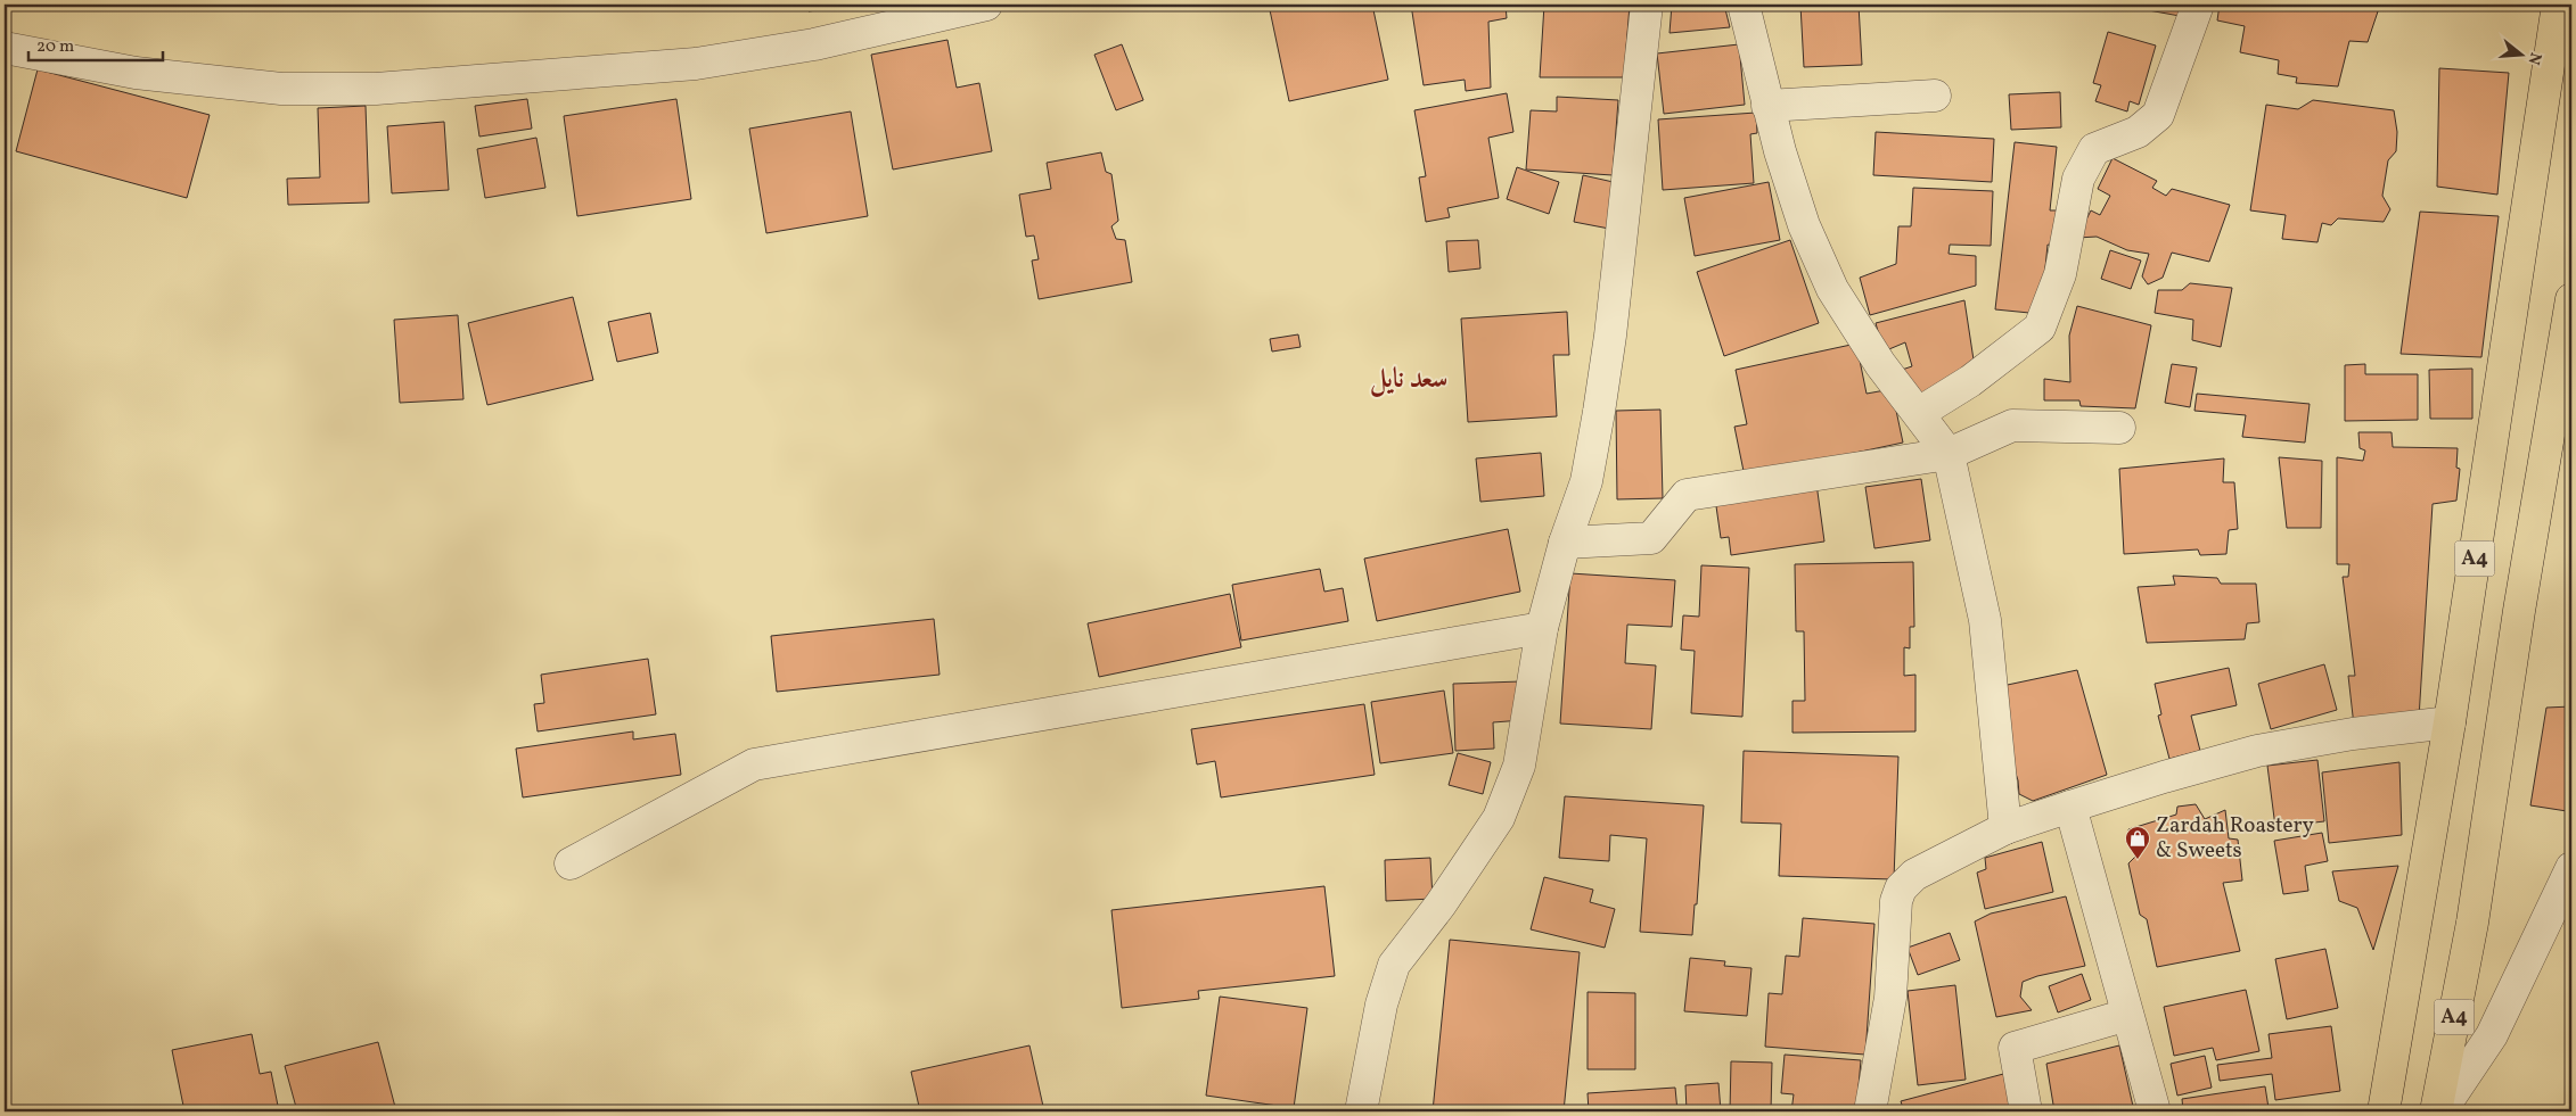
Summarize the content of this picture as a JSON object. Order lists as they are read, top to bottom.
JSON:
{
  "streets": {
    "highway": ["A4"]
  },
  "districts": ["سعد نايل"],
  "places": {
    "shop": ["Zardah Roastery & Sweets"]
  },
  "scale_bar": "20 m",
  "north": "right"
}
